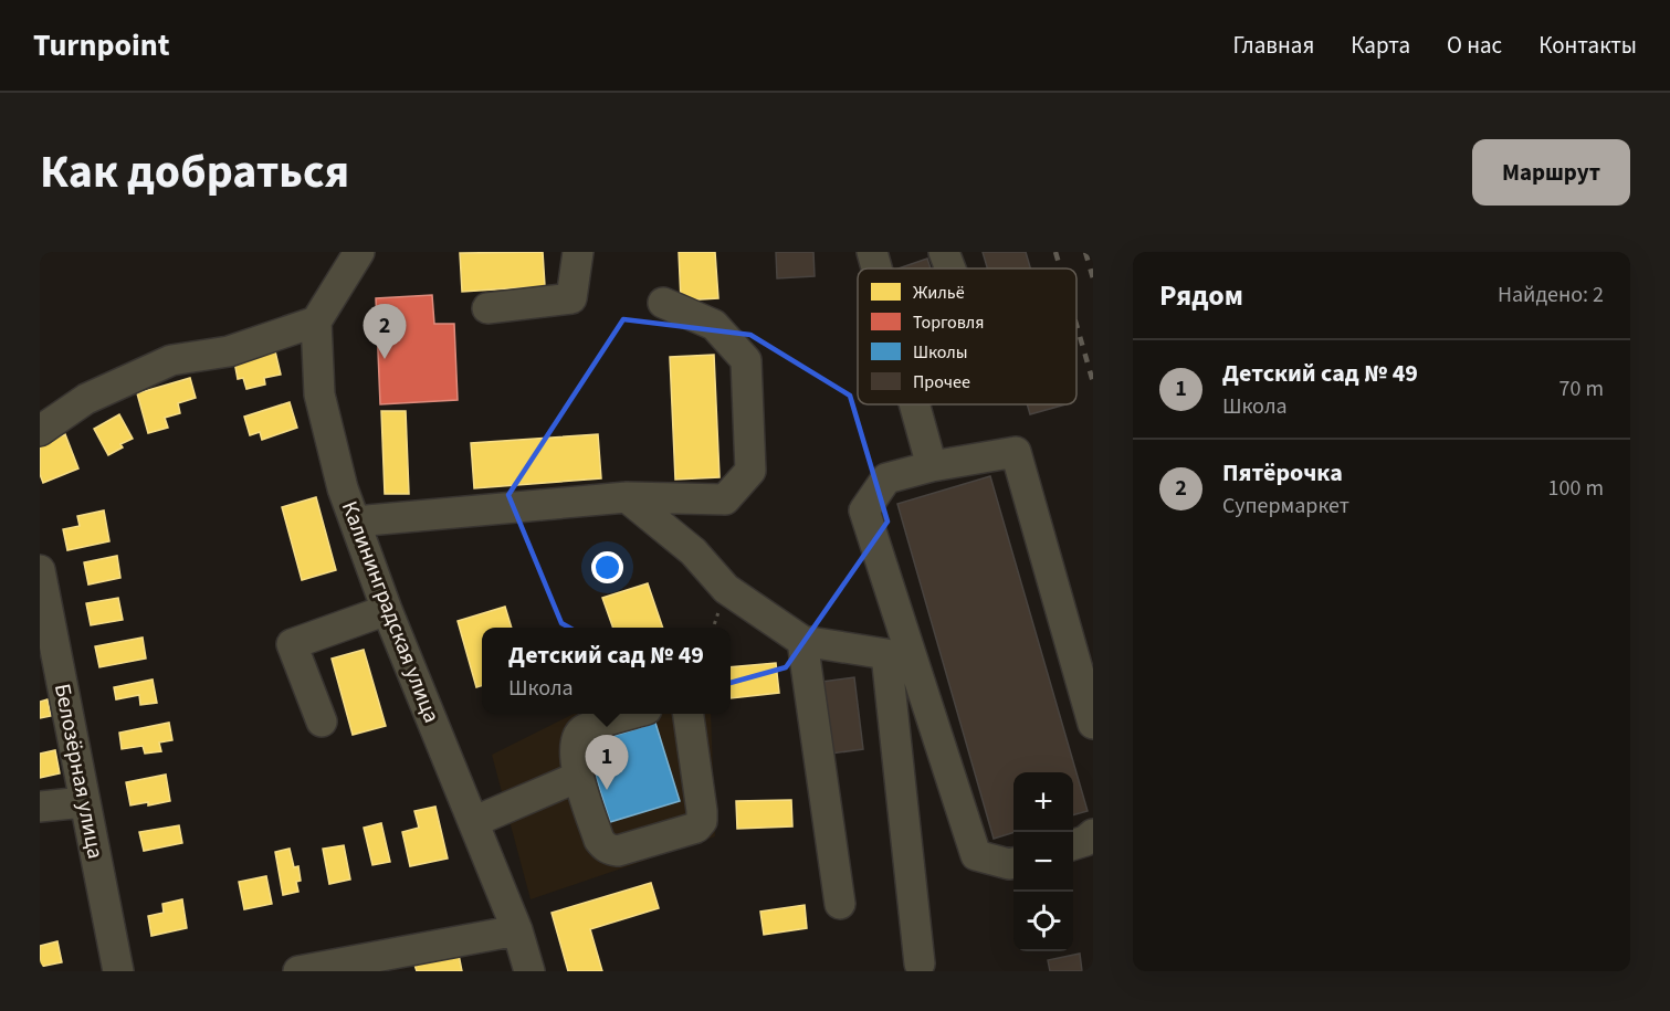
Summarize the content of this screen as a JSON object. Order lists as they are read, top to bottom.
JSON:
{
  "streets": {
    "street": ["Калининградская улица", "Белозёрная улица"]
  },
  "legend": [
    "Жильё",
    "Торговля",
    "Школы",
    "Прочее"
  ],
  "page": {
    "header": "Turnpoint",
    "nav": [
      "Главная",
      "Карта",
      "О нас",
      "Контакты"
    ],
    "title": "Как добраться",
    "buttons": "Маршрут",
    "heading": ["Рядом", "Найдено: 2"],
    "pins": ["2", "1"],
    "list": [
      {
        "mark": "1",
        "name": "Детский сад № 49",
        "note": "Школа",
        "value": "70 m"
      },
      {
        "mark": "2",
        "name": "Пятёрочка",
        "note": "Супермаркет",
        "value": "100 m"
      }
    ],
    "popup": ["Детский сад № 49", "Школа"],
    "map_buttons": ["+", "−"]
  }
}
